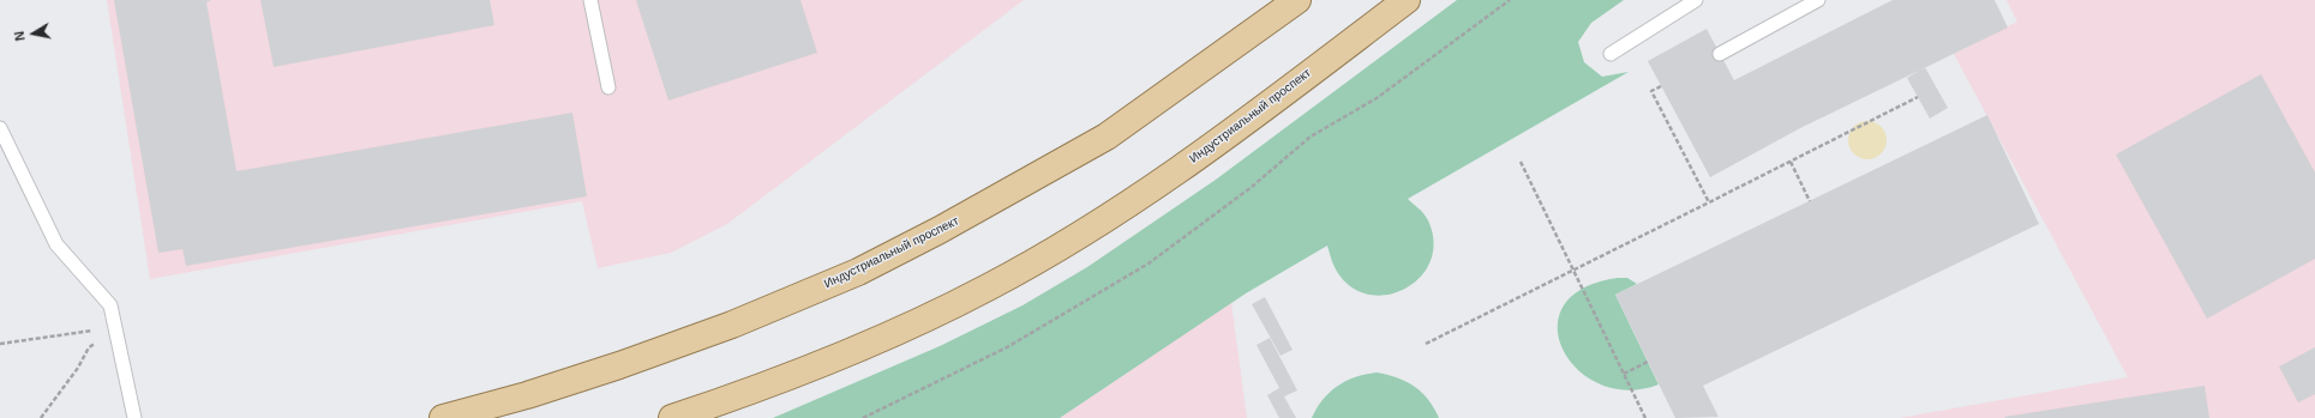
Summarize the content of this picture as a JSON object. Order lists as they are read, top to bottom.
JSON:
{
  "streets": {
    "main road": ["Индустриальный проспект"]
  },
  "north": "left"
}
